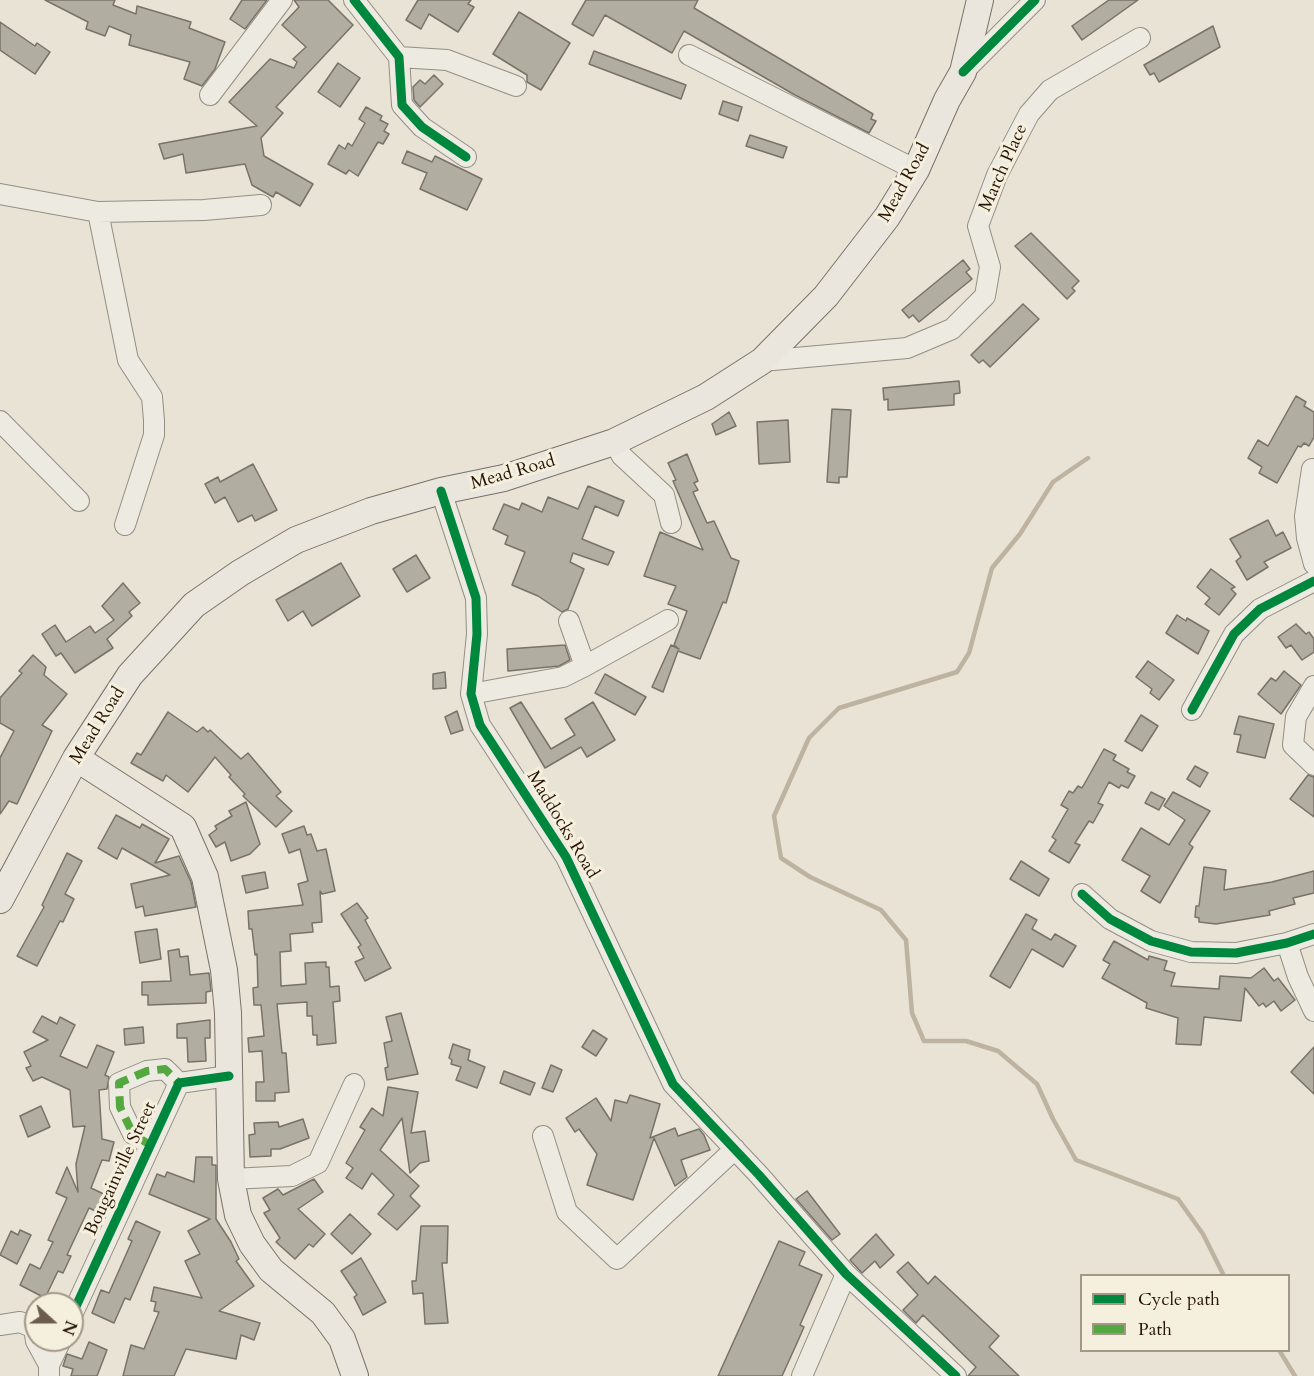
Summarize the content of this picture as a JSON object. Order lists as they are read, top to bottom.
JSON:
{
  "streets": {
    "main road": ["Mead Road"],
    "street": ["March Place", "Maddocks Road", "Bougainville Street"]
  },
  "crossings": [
    ["March Place", "Mead Road"],
    ["Mead Road", "Maddocks Road"]
  ],
  "legend": ["Cycle path", "Path"],
  "north": "right"
}
